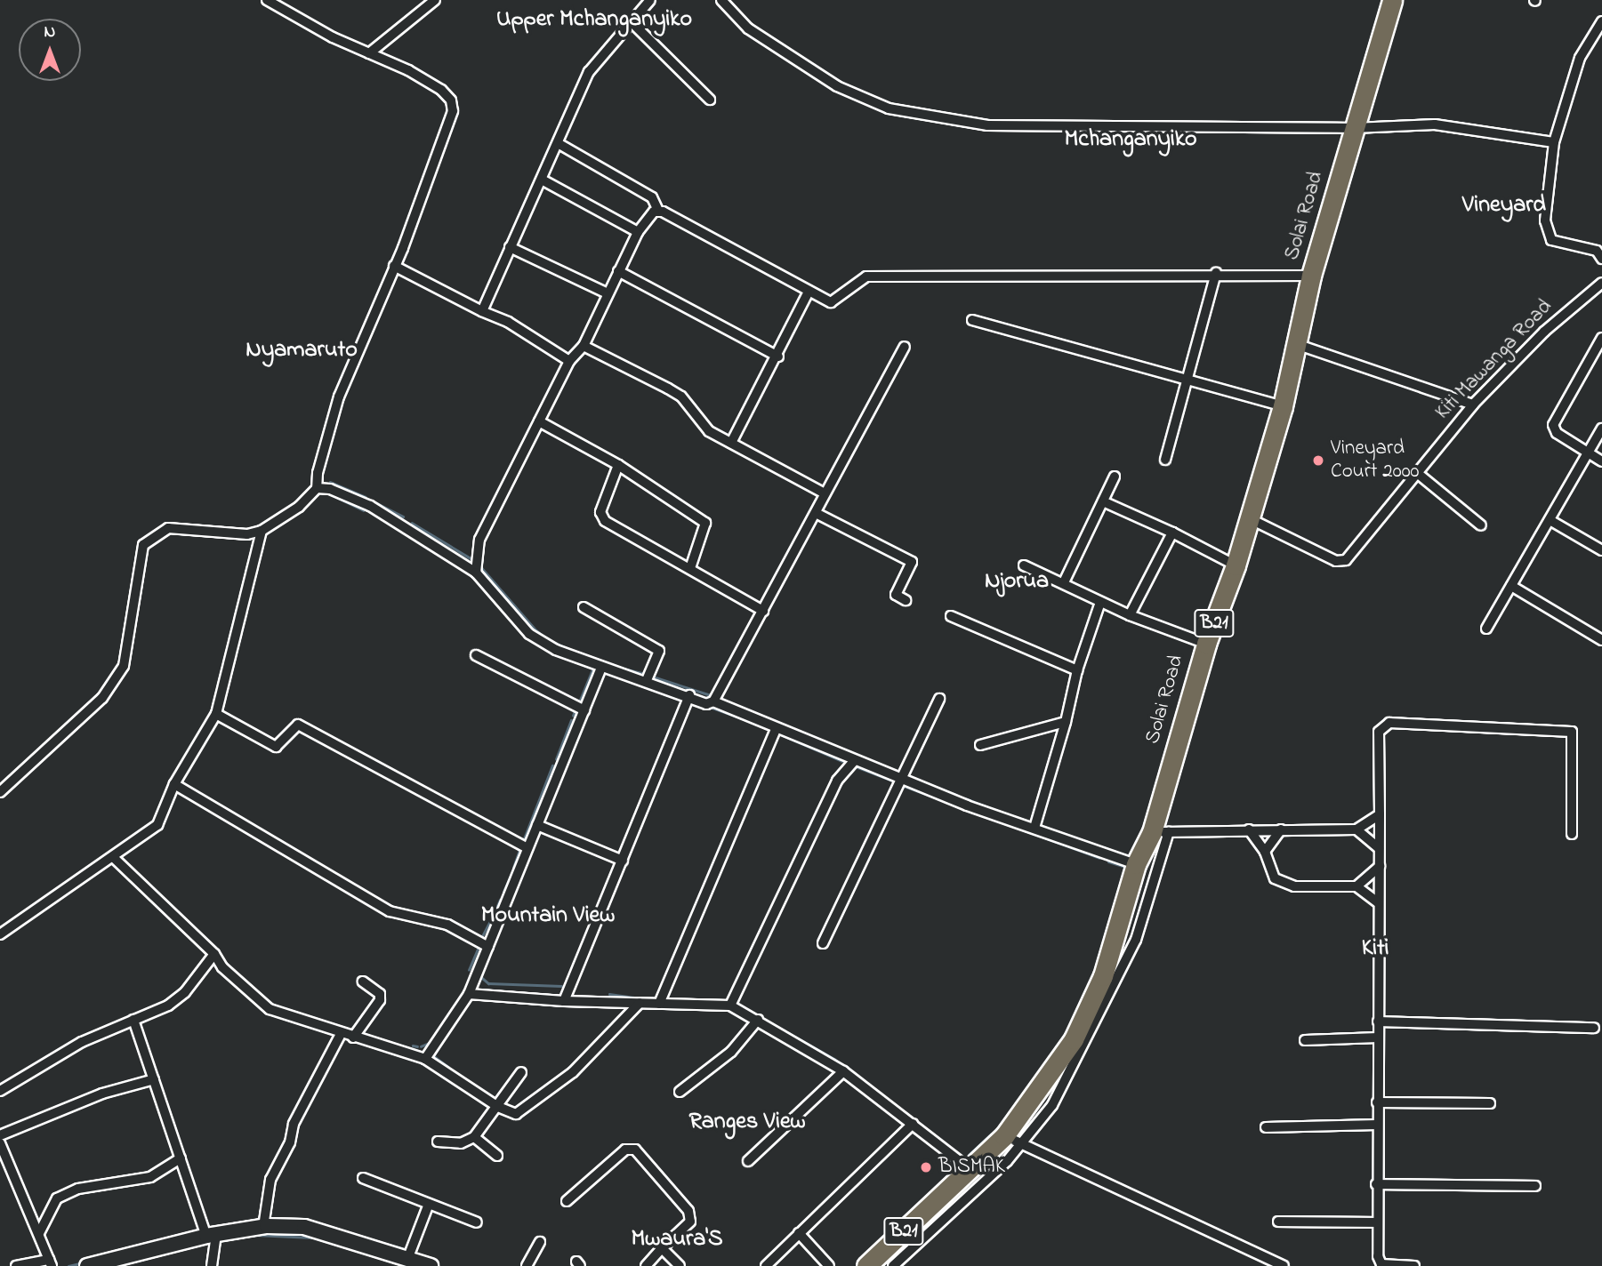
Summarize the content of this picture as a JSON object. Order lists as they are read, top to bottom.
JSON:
{
  "streets": {
    "highway": ["Solai Road", "B21"],
    "street": ["Kiti Mawanga Road"]
  },
  "crossings": [
    ["Solai Road", "Kiti Mawanga Road"]
  ],
  "districts": [
    "Upper Mchanganyiko",
    "Mchanganyiko",
    "Vineyard",
    "Nyamaruto",
    "Njorua",
    "Mountain View",
    "Kiti",
    "Ranges View",
    "Mwaura'S"
  ],
  "places": ["Vineyard Court 2000", "BISMAK"],
  "north": "top"
}
